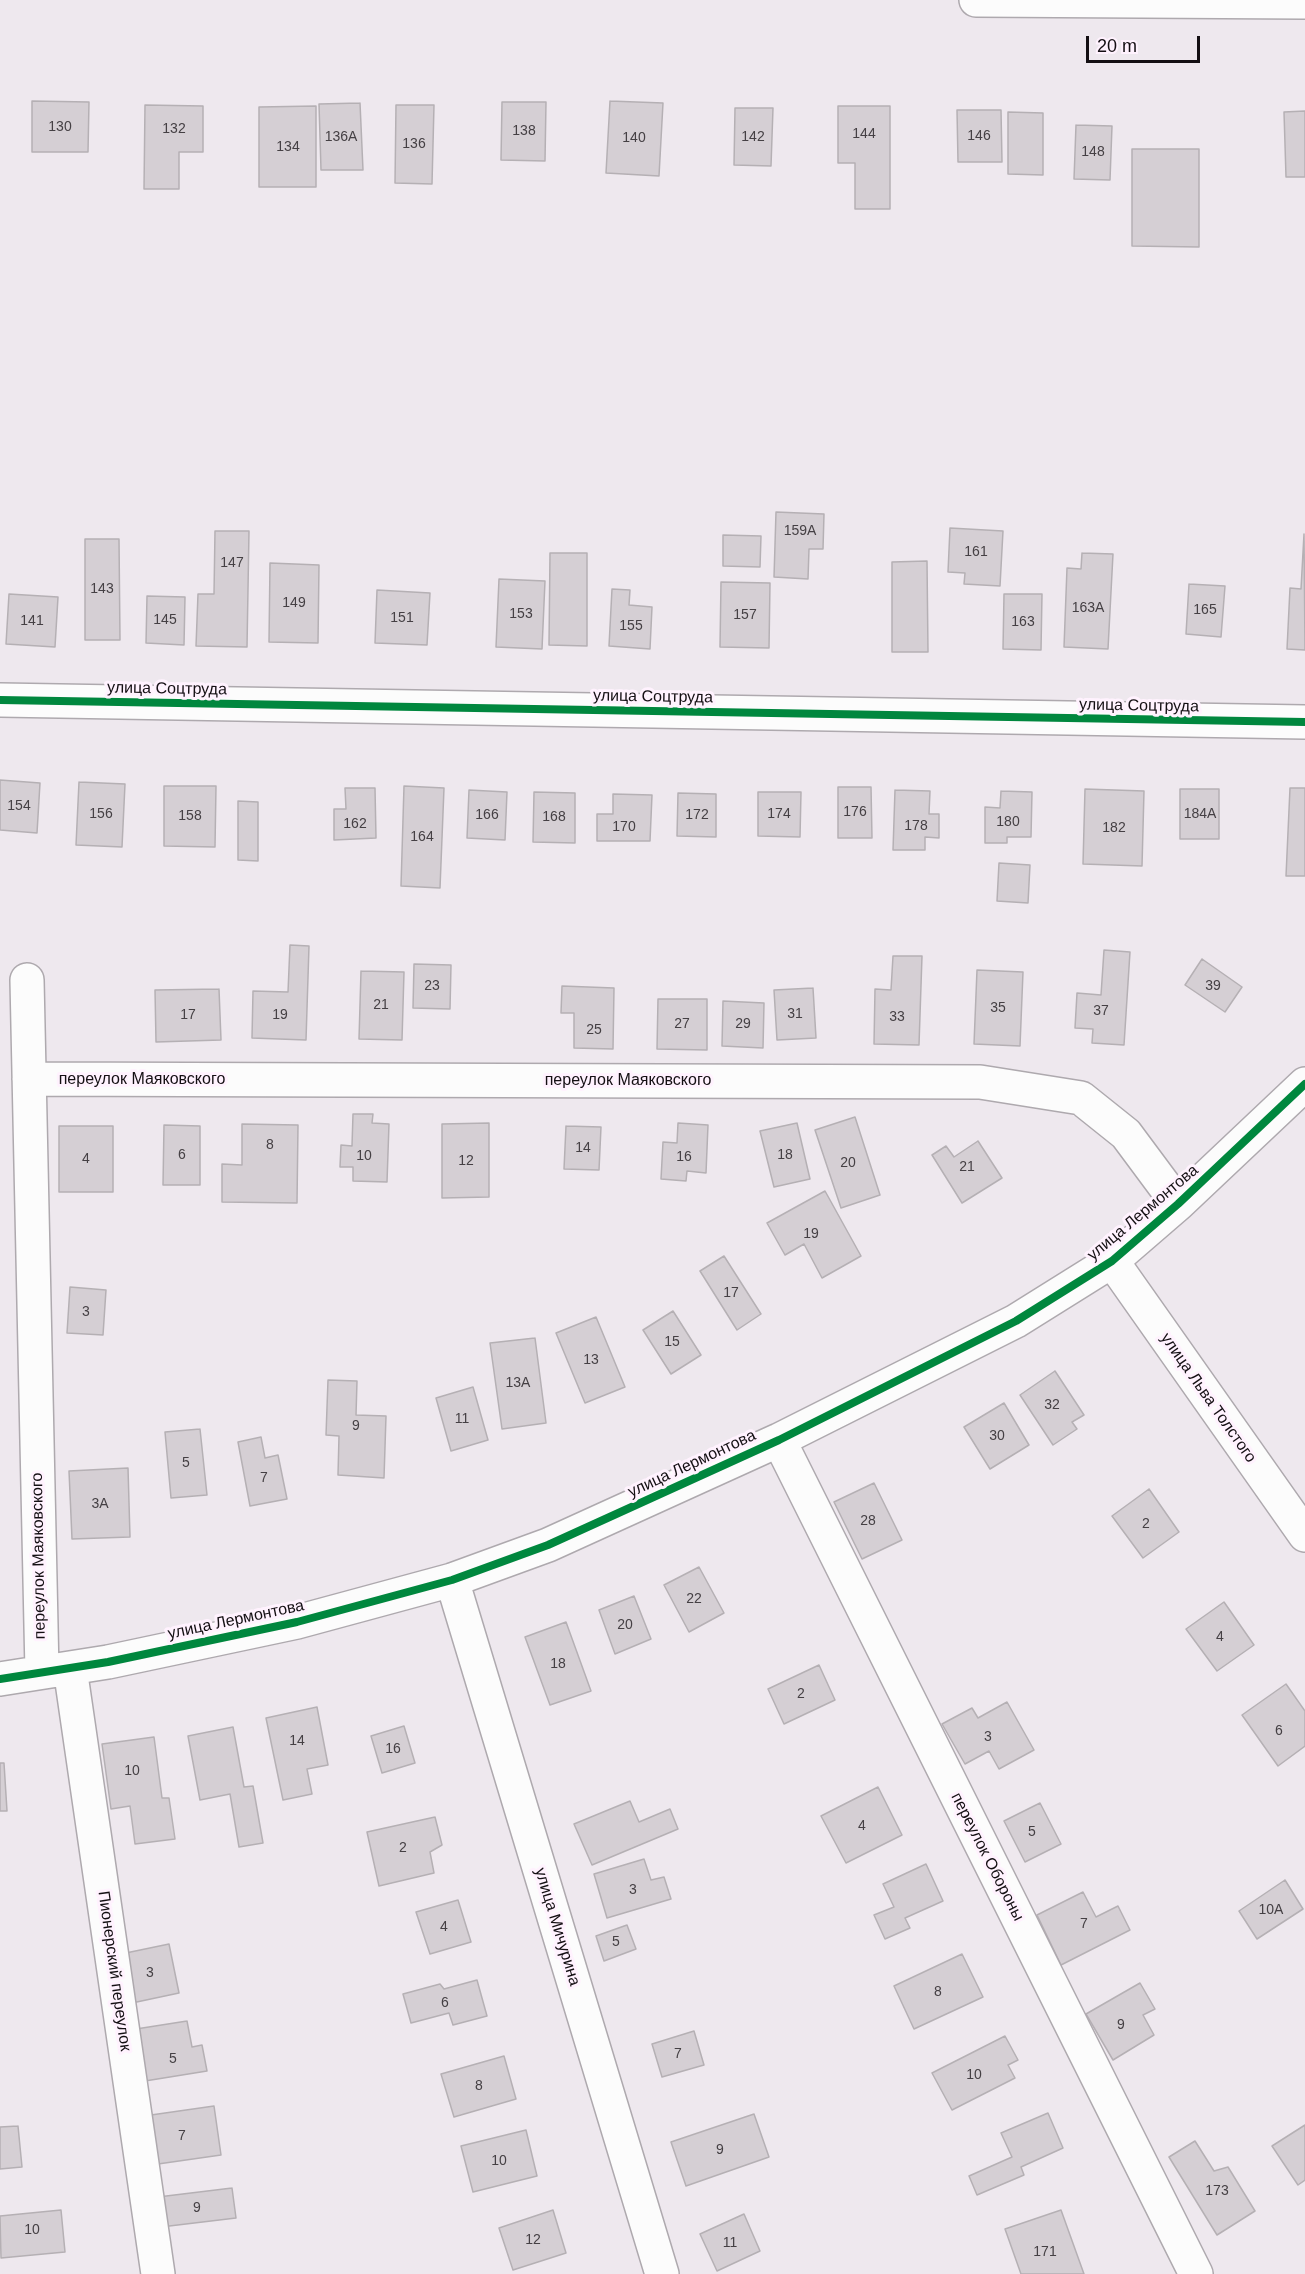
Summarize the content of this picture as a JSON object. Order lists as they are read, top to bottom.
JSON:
{
  "streets": {
    "street": [
      "улица Соцтруда",
      "переулок Маяковского",
      "улица Лермонтова",
      "улица Льва Толстого",
      "переулок Обороны",
      "улица Мичурина",
      "Пионерский переулок"
    ]
  },
  "crossings": [
    ["переулок Маяковского", "улица Лермонтова"],
    ["переулок Маяковского", "Пионерский переулок"],
    ["улица Лермонтова", "улица Льва Толстого"],
    ["улица Лермонтова", "переулок Обороны"],
    ["улица Лермонтова", "улица Мичурина"],
    ["улица Лермонтова", "Пионерский переулок"]
  ],
  "house_numbers": [
    "130",
    "132",
    "138",
    "144",
    "146",
    "136А",
    "142",
    "140",
    "136",
    "134",
    "148",
    "159А",
    "161",
    "147",
    "143",
    "149",
    "163А",
    "165",
    "153",
    "157",
    "151",
    "145",
    "141",
    "163",
    "155",
    "154",
    "176",
    "156",
    "174",
    "184А",
    "166",
    "172",
    "158",
    "168",
    "180",
    "162",
    "178",
    "170",
    "182",
    "164",
    "23",
    "39",
    "21",
    "35",
    "37",
    "31",
    "17",
    "19",
    "33",
    "27",
    "29",
    "25",
    "8",
    "14",
    "6",
    "18",
    "10",
    "16",
    "4",
    "12",
    "20",
    "21",
    "19",
    "17",
    "3",
    "15",
    "13",
    "13А",
    "32",
    "11",
    "9",
    "30",
    "5",
    "7",
    "3А",
    "28",
    "2",
    "22",
    "20",
    "4",
    "18",
    "2",
    "6",
    "3",
    "14",
    "16",
    "10",
    "4",
    "5",
    "2",
    "3",
    "10А",
    "7",
    "4",
    "5",
    "3",
    "8",
    "6",
    "9",
    "7",
    "5",
    "10",
    "8",
    "7",
    "9",
    "10",
    "173",
    "9",
    "10",
    "12",
    "11",
    "171"
  ],
  "scale_bar": "20 m"
}
